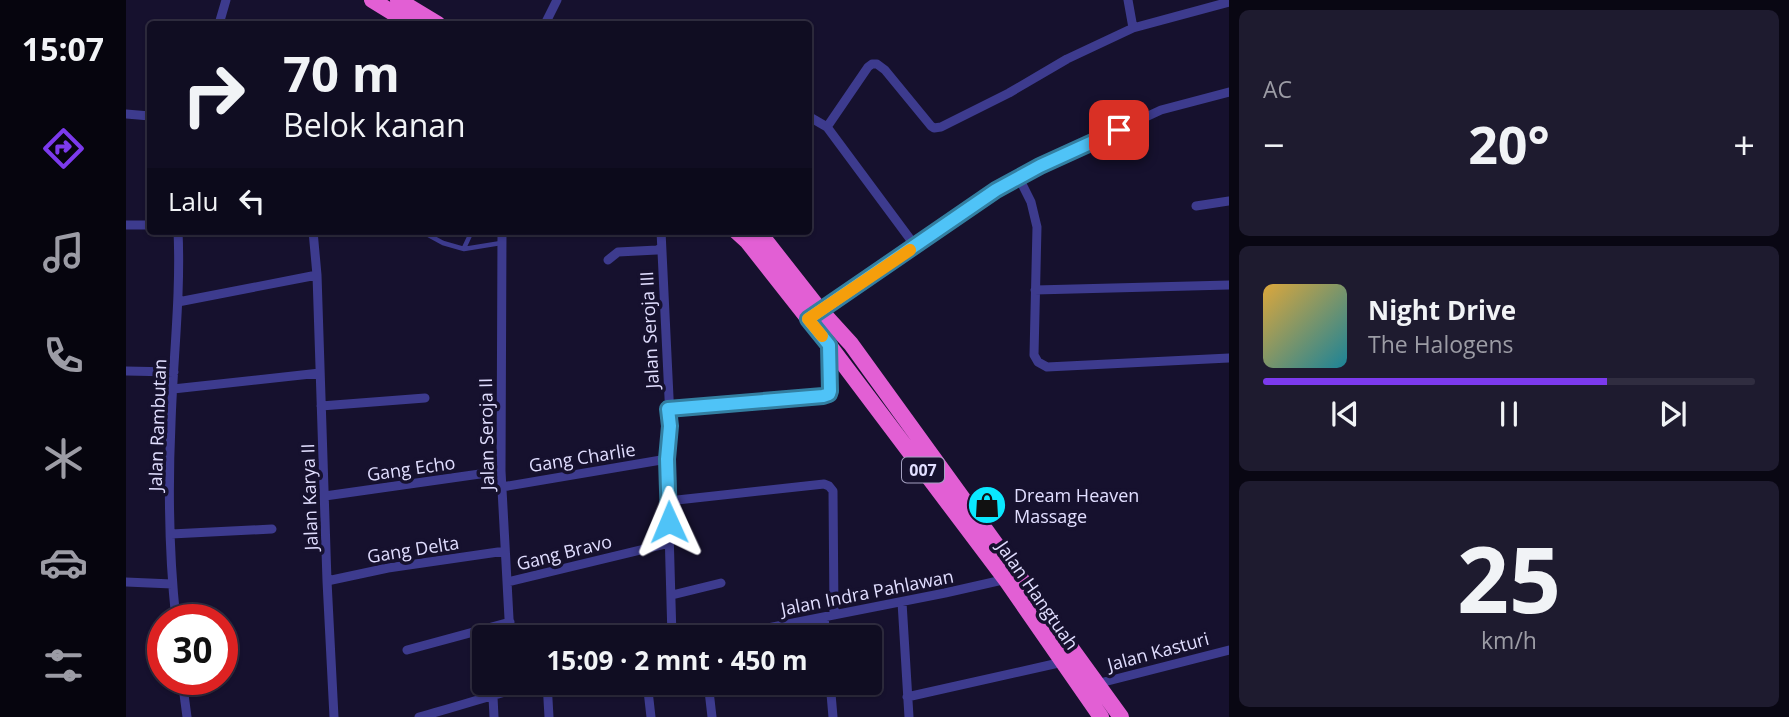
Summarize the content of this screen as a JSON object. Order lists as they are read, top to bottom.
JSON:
{
  "streets": {
    "highway": ["007", "Jalan Hangtuah"],
    "street": [
      "Jalan Seroja III",
      "Jalan Rambutan",
      "Jalan Seroja II",
      "Gang Charlie",
      "Gang Echo",
      "Jalan Karya II",
      "Gang Delta",
      "Gang Bravo",
      "Jalan Indra Pahlawan",
      "Jalan Kasturi"
    ]
  },
  "crossings": [
    ["Jalan Seroja III", "Gang Charlie"],
    ["Jalan Seroja III", "Gang Bravo"],
    ["Jalan Seroja II", "Gang Charlie"],
    ["Jalan Seroja II", "Gang Echo"],
    ["Jalan Seroja II", "Gang Delta"],
    ["Jalan Seroja II", "Gang Bravo"],
    ["Gang Echo", "Jalan Karya II"],
    ["Jalan Karya II", "Gang Delta"],
    ["Jalan Indra Pahlawan", "Jalan Hangtuah"],
    ["Jalan Hangtuah", "Jalan Kasturi"]
  ],
  "places": {
    "shop": ["Dream Heaven Massage"]
  },
  "page": {
    "tabs": "15:07",
    "tile": [
      "AC",
      ["25", "km/h"]
    ],
    "turn": ["70 m", "Belok kanan"],
    "heat": ["−", "20°", "+"],
    "then": "Lalu",
    "song": ["Night Drive", "The Halogens"],
    "limit": "30",
    "trip": "15:09 · 2 mnt · 450 m"
  }
}
